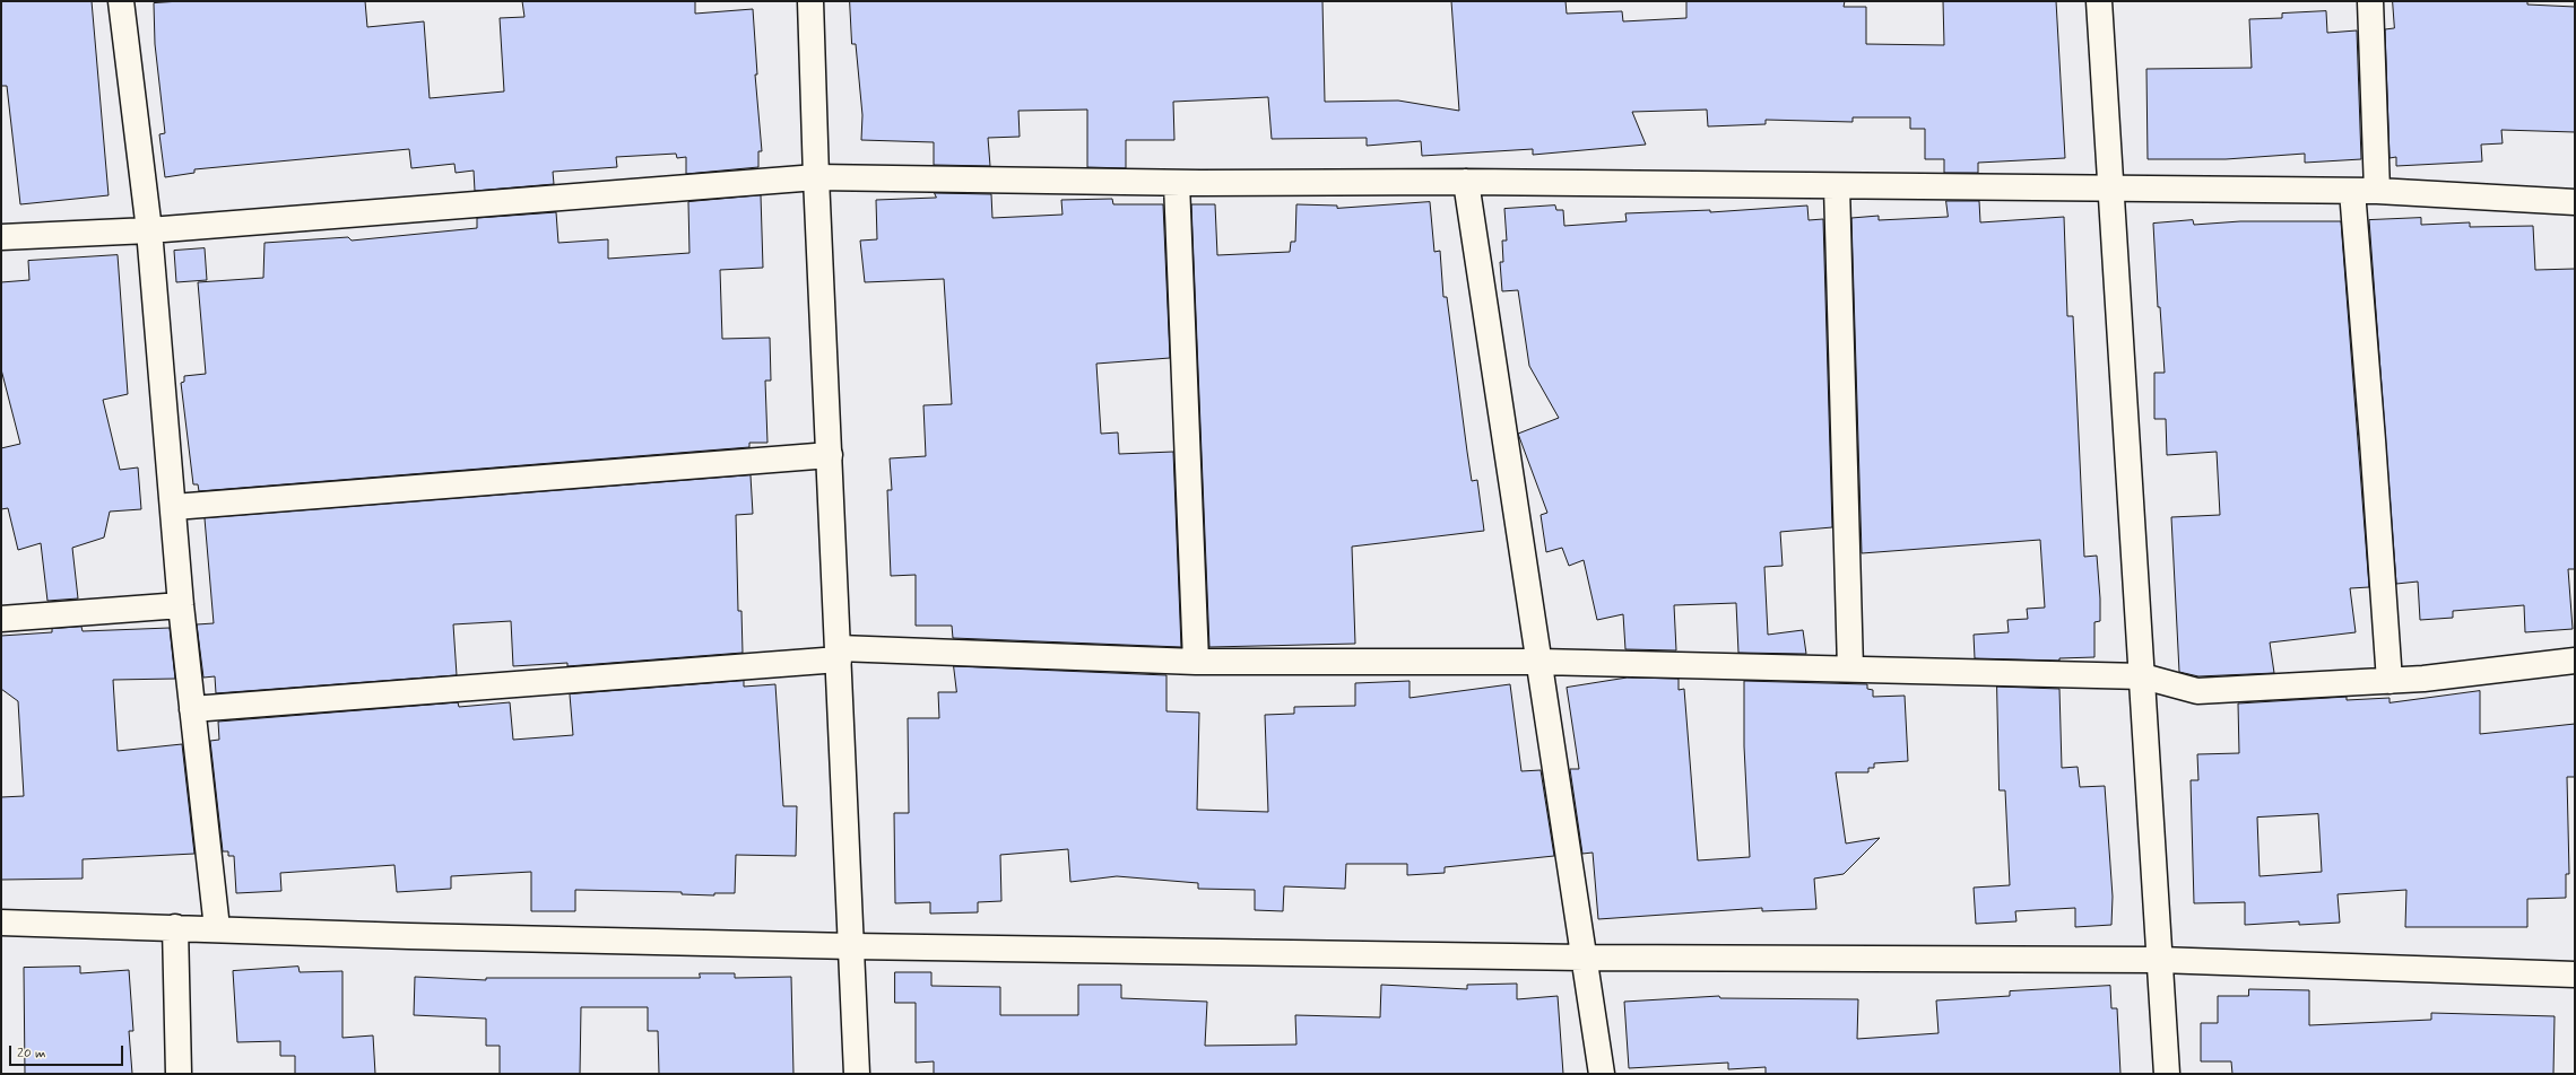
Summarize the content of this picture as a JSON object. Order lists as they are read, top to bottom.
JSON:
{
  "scale_bar": "20 m"
}
